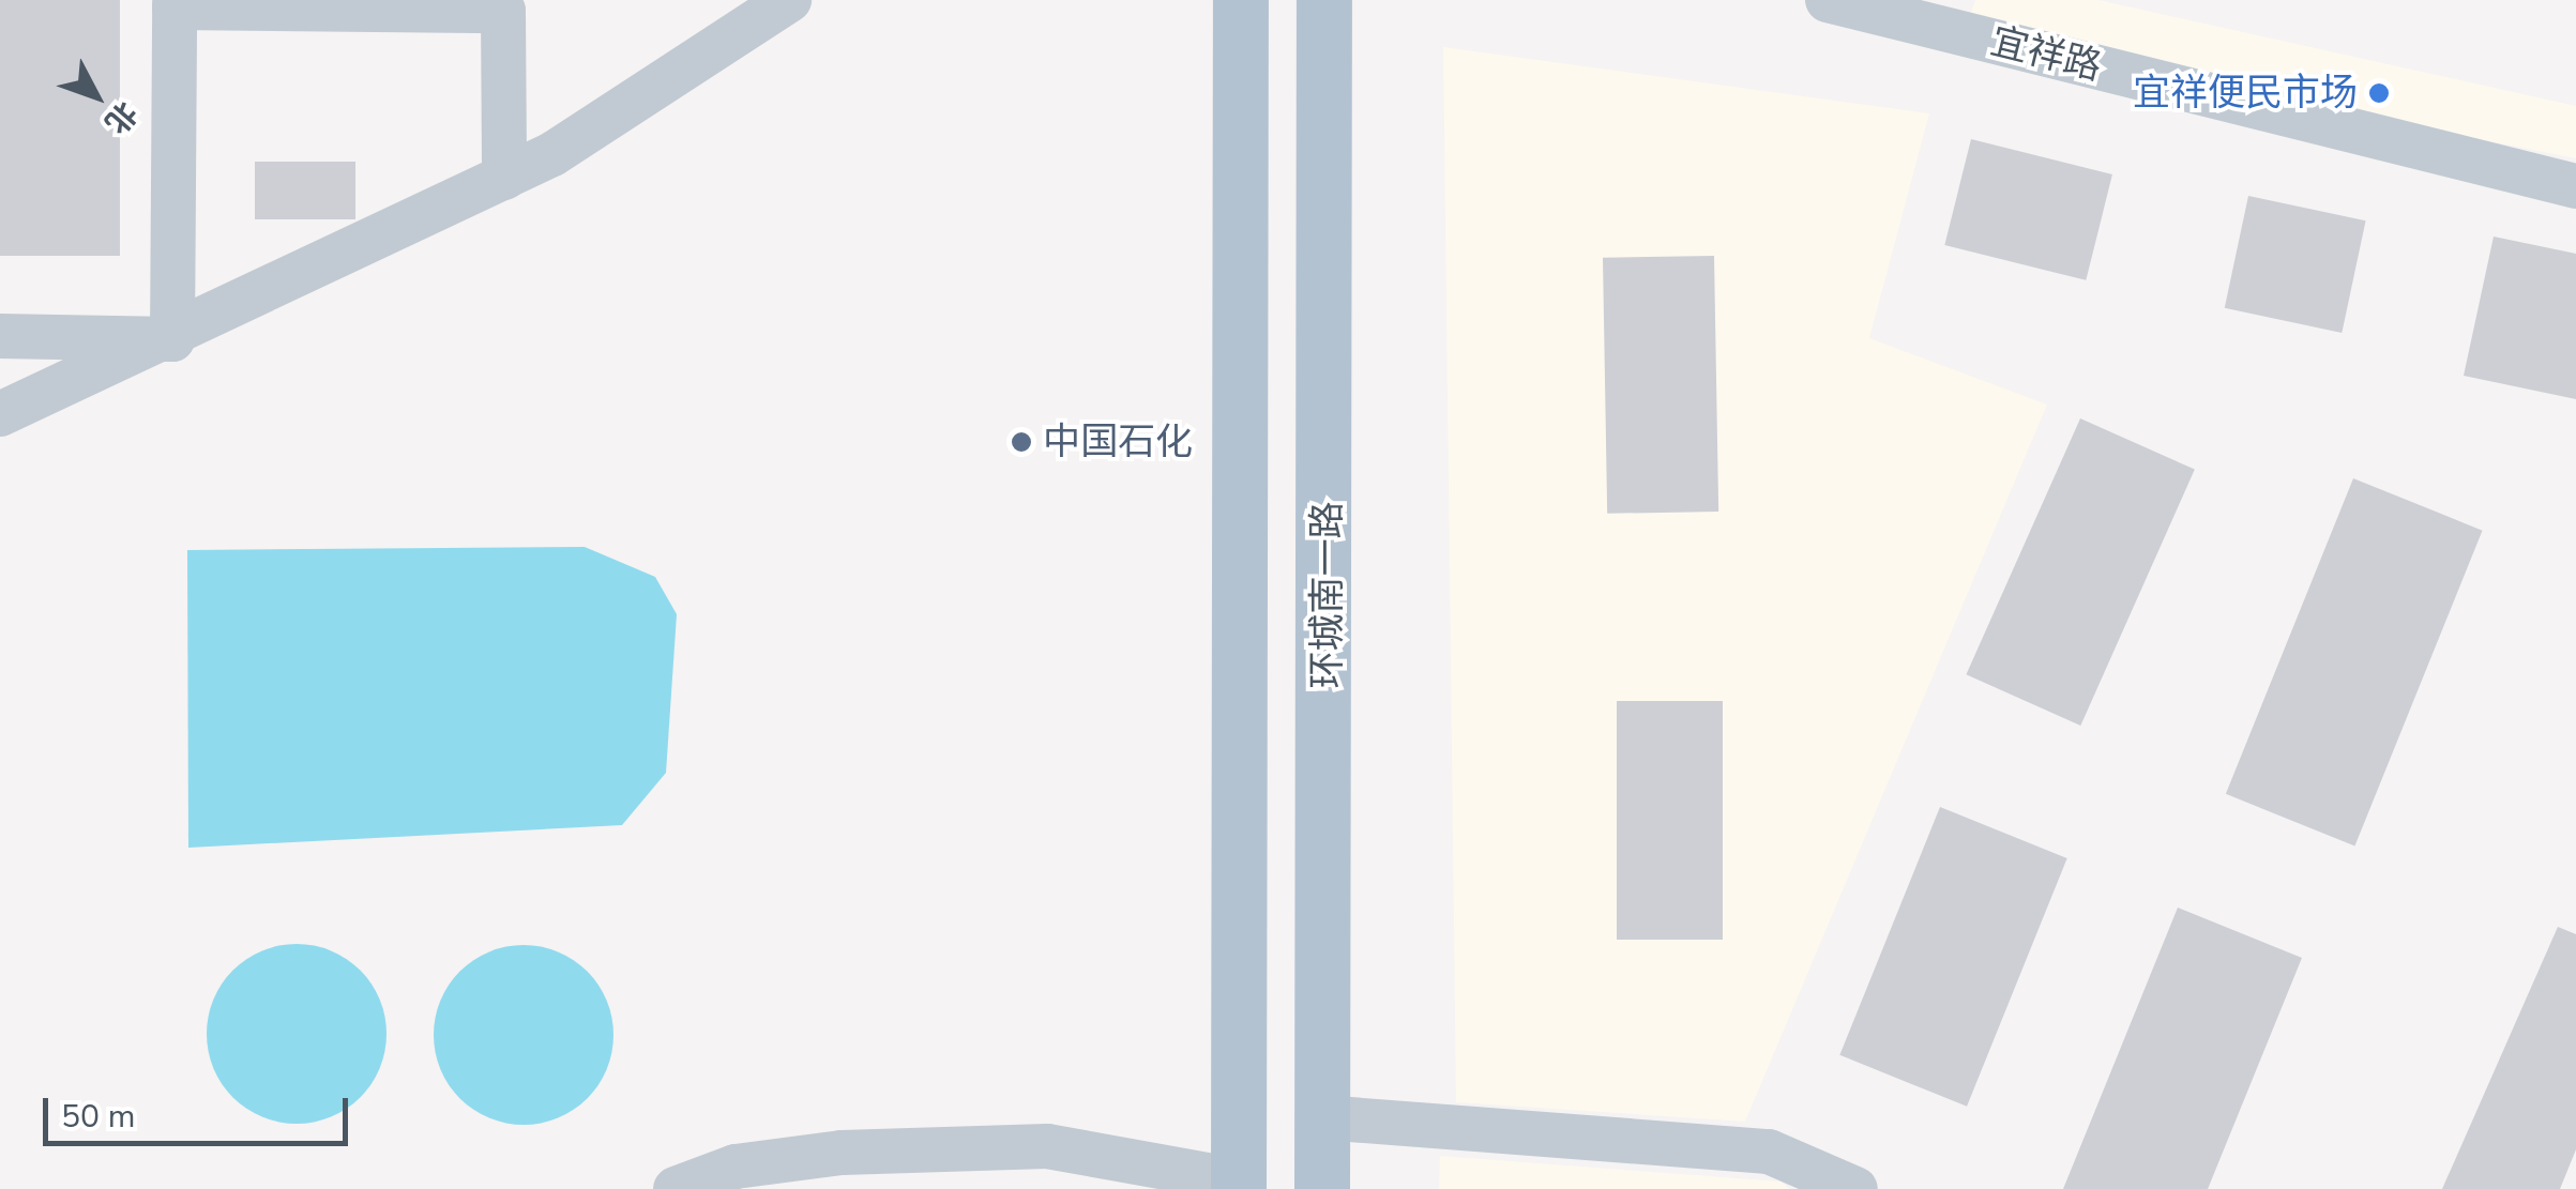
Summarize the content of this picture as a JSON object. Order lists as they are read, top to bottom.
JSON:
{
  "streets": {
    "main road": ["环城南一路"],
    "street": ["宜祥路"]
  },
  "places": ["宜祥便民市场", "中国石化"],
  "scale_bar": "50 m",
  "north": "bottom right"
}
